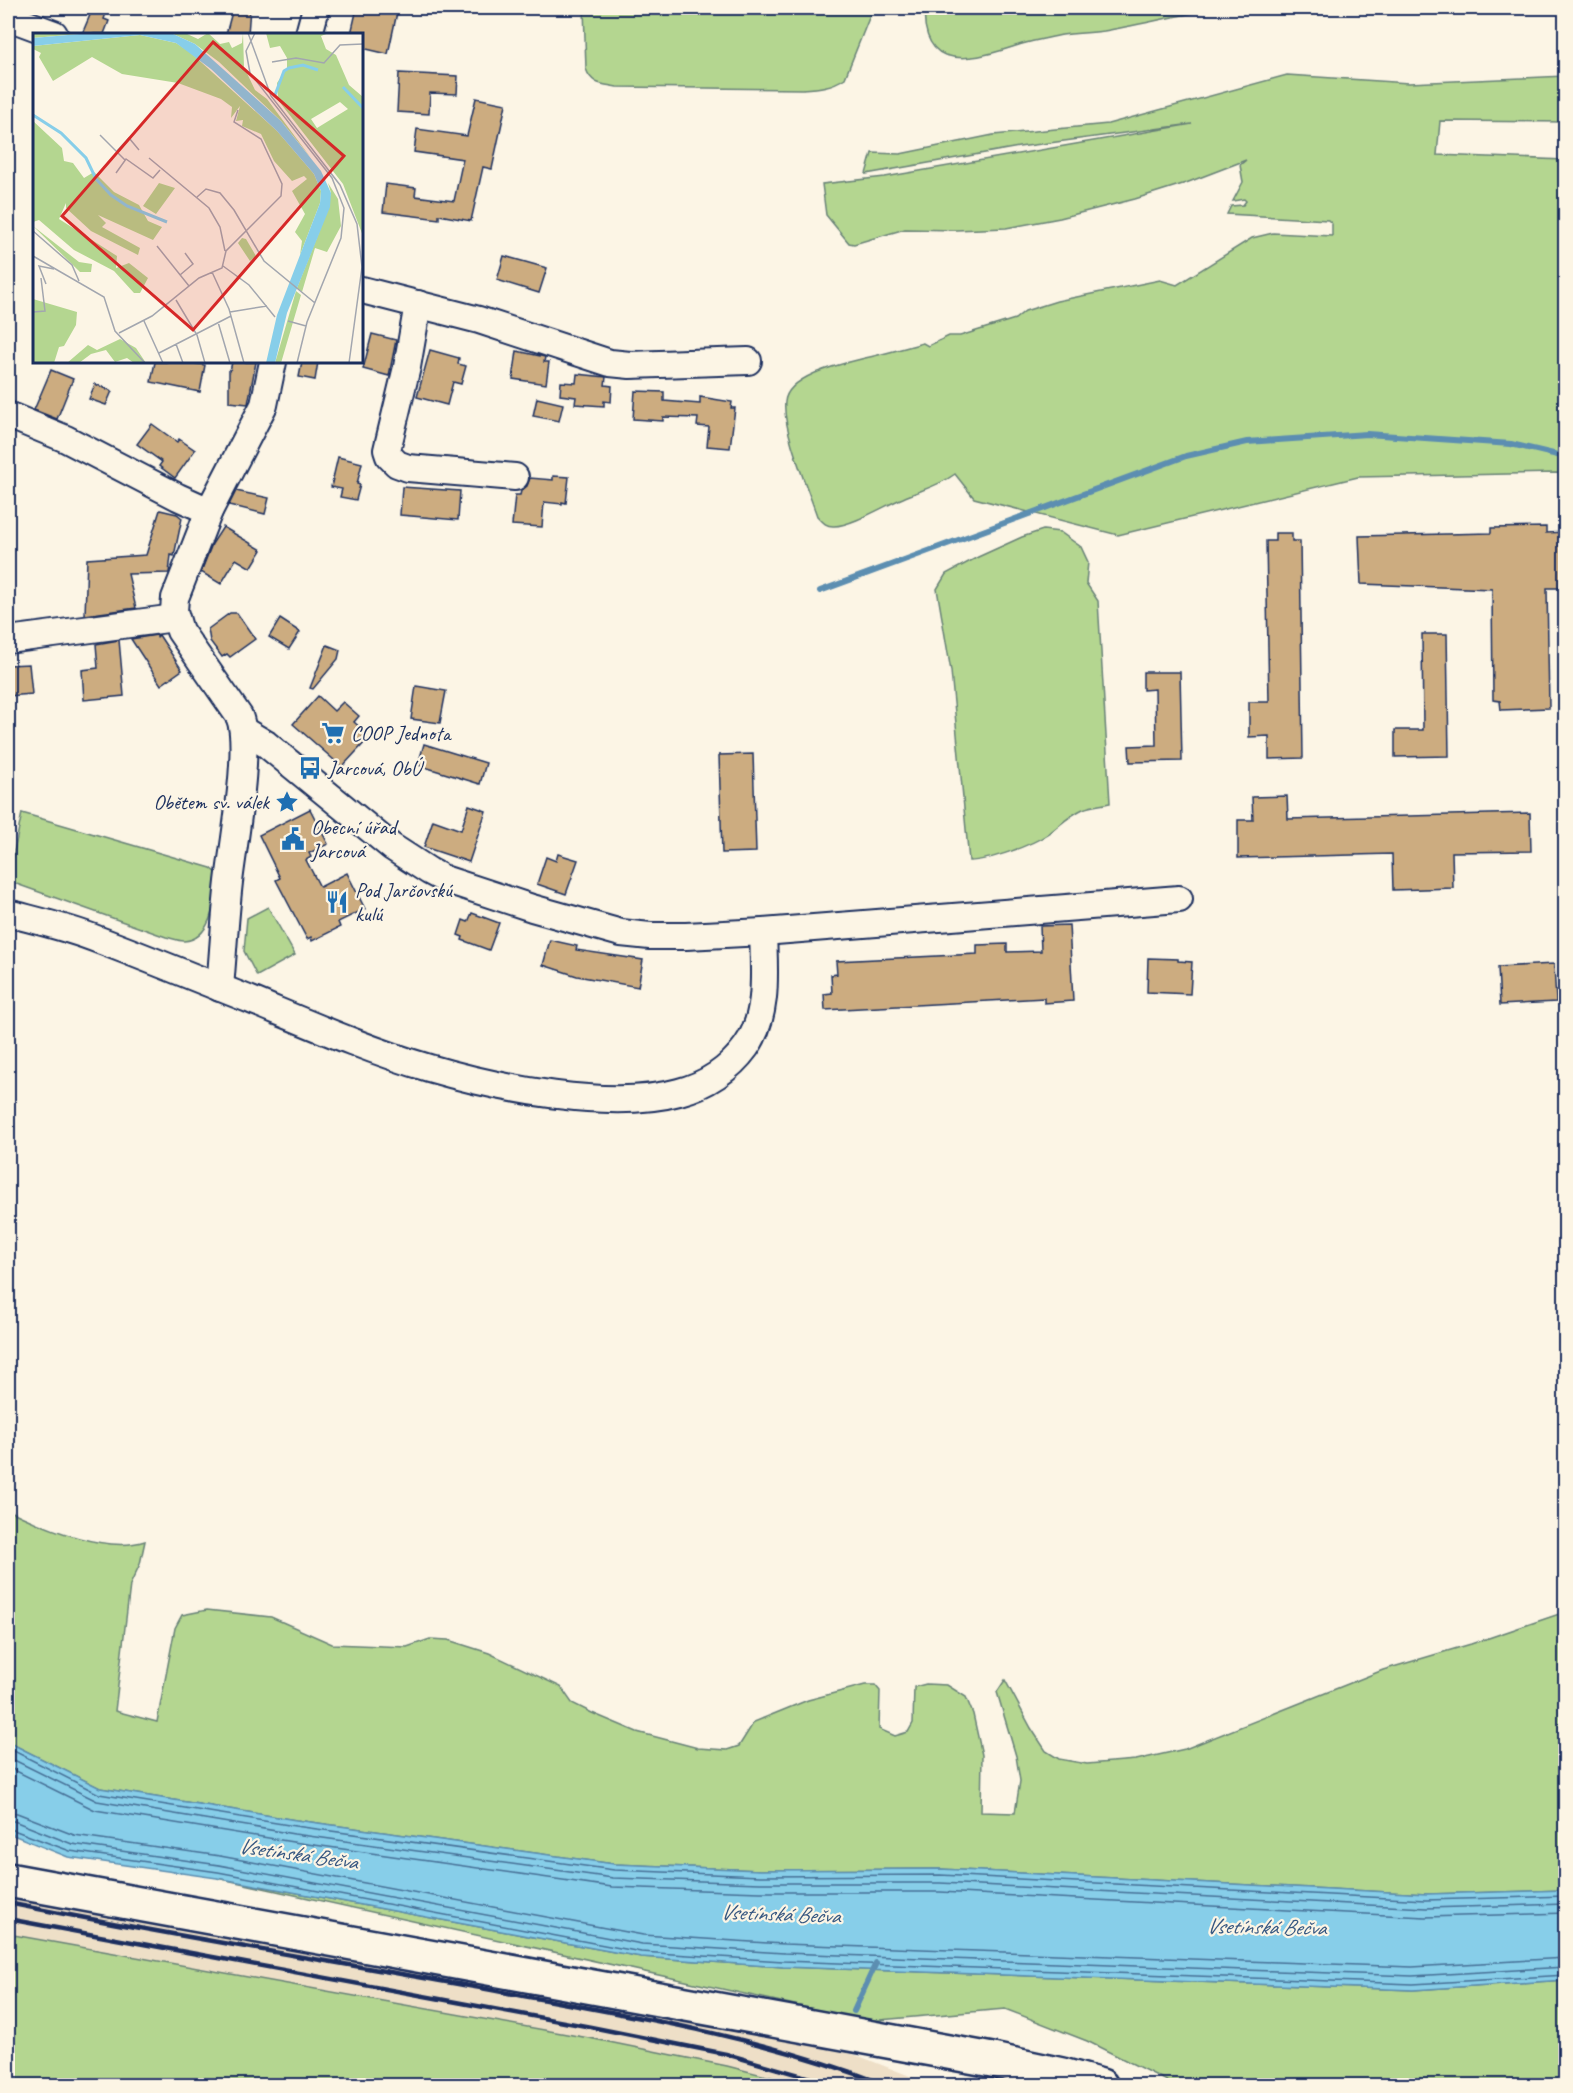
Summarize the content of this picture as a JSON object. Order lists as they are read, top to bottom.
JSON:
{
  "water": ["Vsetínská Bečva"],
  "places": {
    "supermarket": ["COOP Jednota"],
    "bus stop": ["Jarcová, ObÚ"],
    "place": ["Obětem sv. válek"],
    "public building": ["Obecní úřad Jarcová"],
    "restaurant": ["Pod Jarčovskú kulú"]
  }
}
